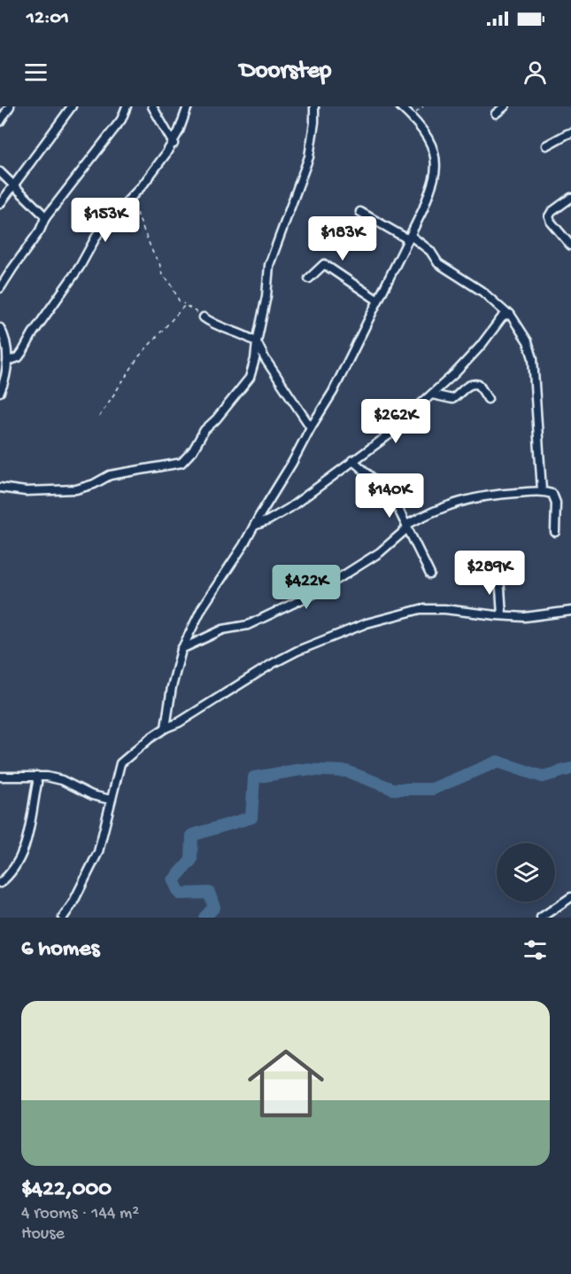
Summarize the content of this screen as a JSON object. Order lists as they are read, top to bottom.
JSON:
{
  "page": {
    "status": "12:01",
    "header": "Doorstep",
    "price": [
      "$153K",
      "$183K",
      "$262K",
      "$140K",
      "$289K",
      "$422K"
    ],
    "heading": "6 homes",
    "list": [
      {
        "name": "$422,000",
        "note": "4 rooms · 144 m² · House"
      }
    ]
  }
}
